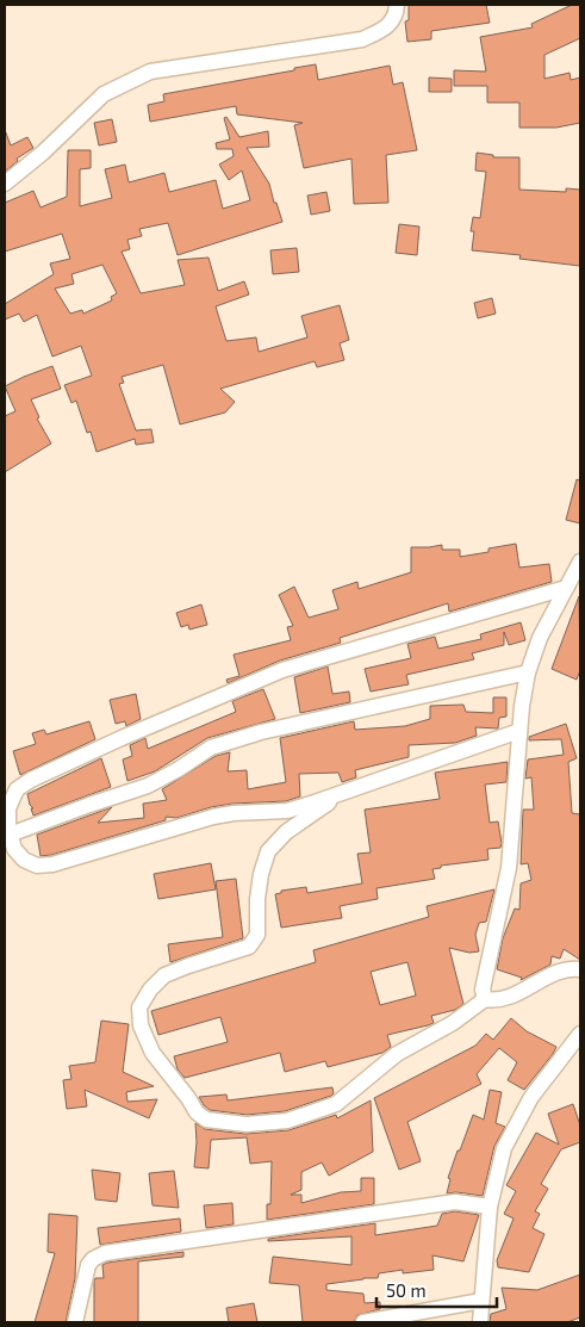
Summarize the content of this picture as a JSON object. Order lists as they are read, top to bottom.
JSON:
{
  "scale_bar": "50 m"
}
